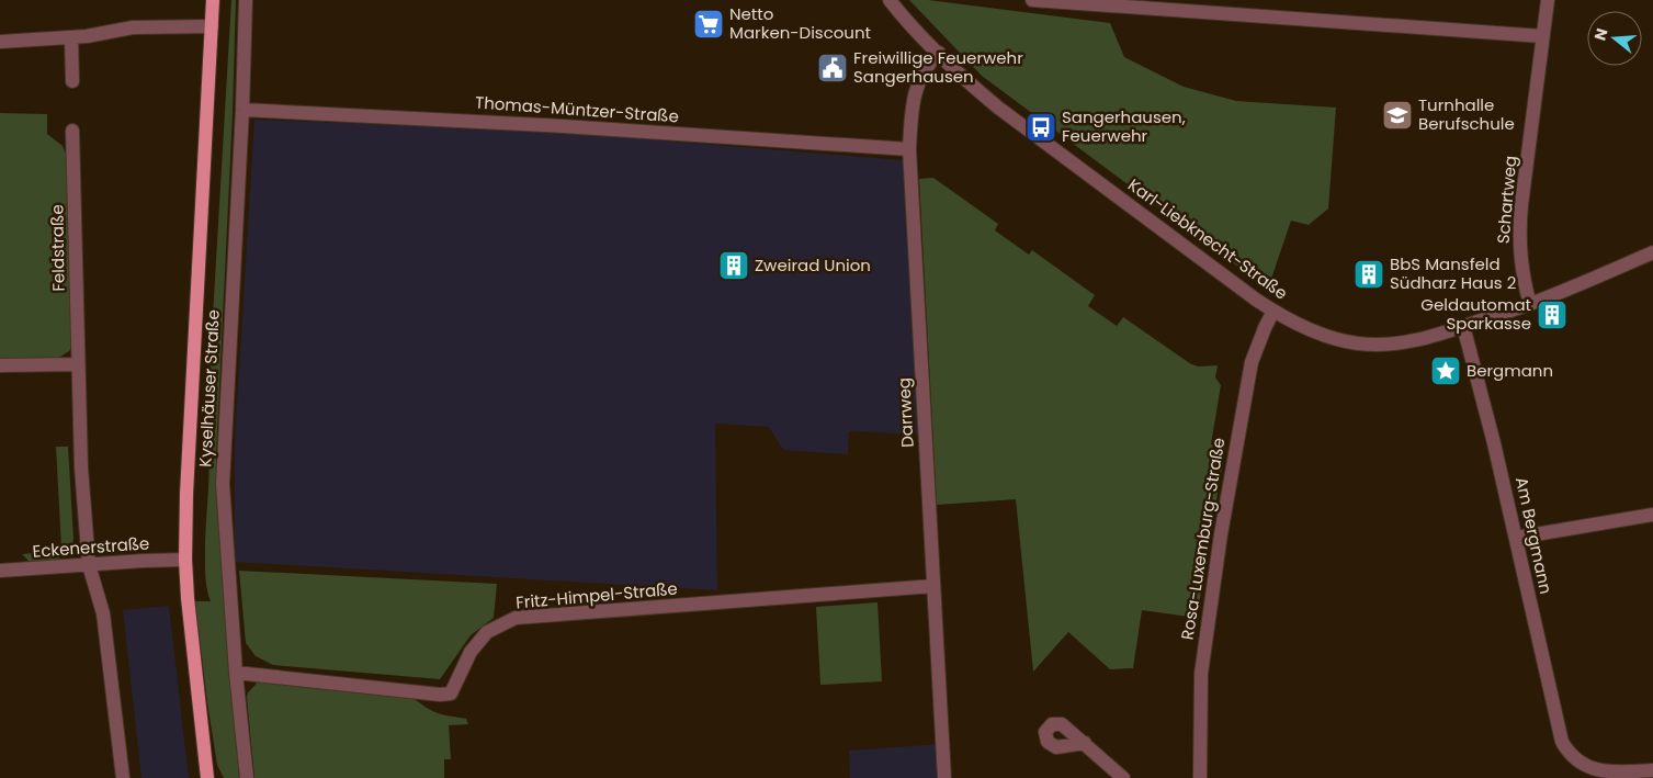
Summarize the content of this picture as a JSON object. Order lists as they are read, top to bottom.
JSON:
{
  "streets": {
    "main road": ["Kyselhäuser Straße"],
    "street": [
      "Thomas-Müntzer-Straße",
      "Schartweg",
      "Karl-Liebknecht-Straße",
      "Feldstraße",
      "Darrweg",
      "Am Bergmann",
      "Rosa-Luxemburg-Straße",
      "Eckenerstraße",
      "Fritz-Himpel-Straße"
    ]
  },
  "crossings": [
    ["Thomas-Müntzer-Straße", "Kyselhäuser Straße"],
    ["Thomas-Müntzer-Straße", "Darrweg"],
    ["Schartweg", "Karl-Liebknecht-Straße"],
    ["Karl-Liebknecht-Straße", "Darrweg"],
    ["Karl-Liebknecht-Straße", "Am Bergmann"],
    ["Karl-Liebknecht-Straße", "Rosa-Luxemburg-Straße"],
    ["Feldstraße", "Eckenerstraße"],
    ["Kyselhäuser Straße", "Eckenerstraße"],
    ["Kyselhäuser Straße", "Fritz-Himpel-Straße"],
    ["Darrweg", "Fritz-Himpel-Straße"]
  ],
  "places": {
    "supermarket": ["Netto Marken-Discount"],
    "public building": ["Freiwillige Feuerwehr Sangerhausen"],
    "school or university": ["Turnhalle Berufschule"],
    "bus stop": ["Sangerhausen, Feuerwehr"],
    "building": ["Zweirad Union", "BbS Mansfeld Südharz Haus 2", "Geldautomat Sparkasse"],
    "place": ["Bergmann"]
  },
  "north": "left"
}
